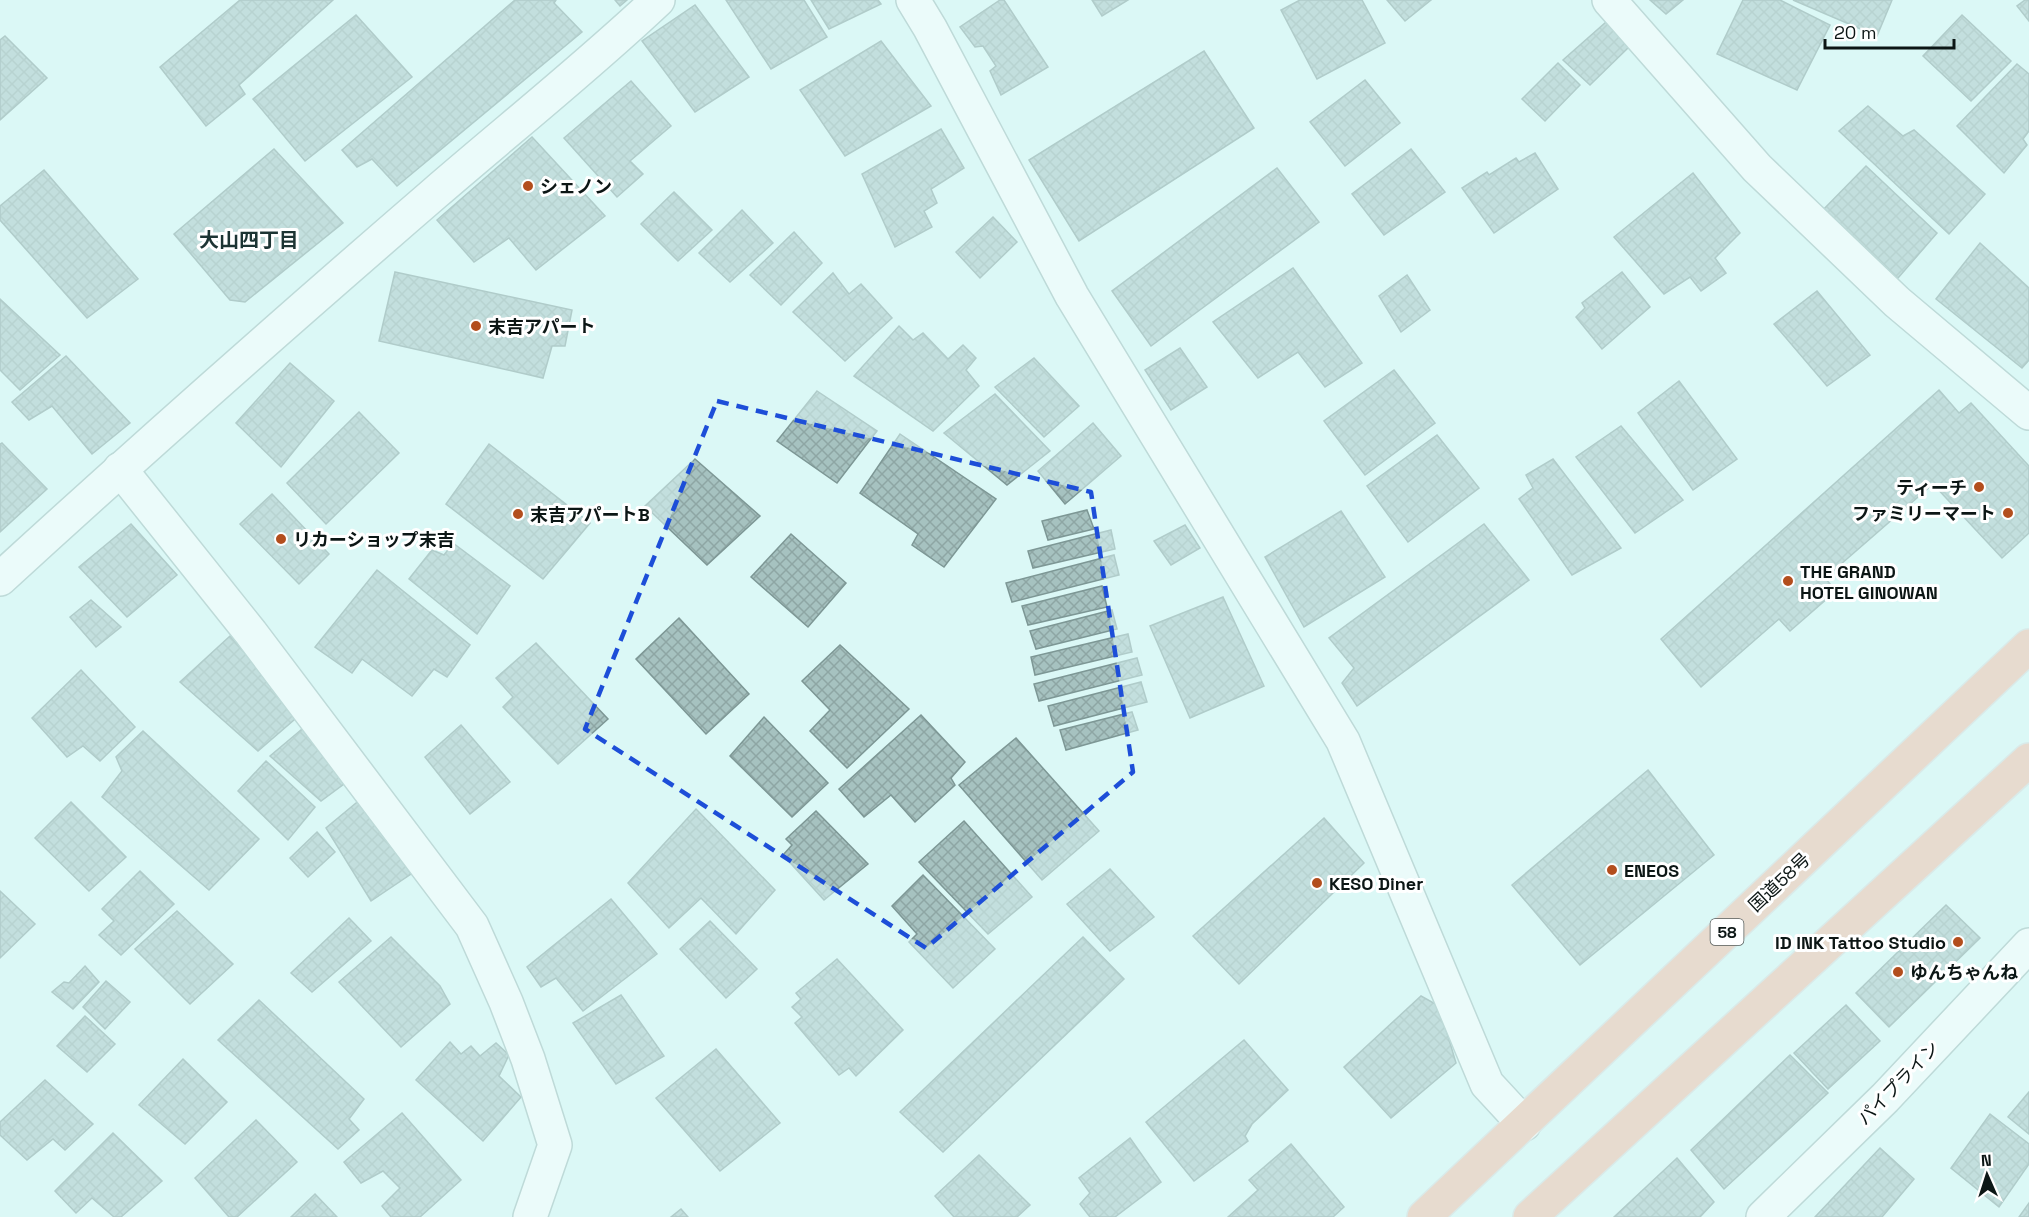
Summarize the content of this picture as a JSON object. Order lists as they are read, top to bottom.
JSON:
{
  "streets": {
    "highway": ["国道58号", "58"],
    "street": ["パイプライン"]
  },
  "districts": ["大山四丁目"],
  "places": [
    "シェノン",
    "末吉アパート",
    "ティーチ",
    "ファミリーマート",
    "末吉アパートB",
    "リカーショップ末吉",
    "THE GRAND HOTEL GINOWAN",
    "ENEOS",
    "KESO Diner",
    "ID INK Tattoo Studio",
    "ゆんちゃんね"
  ],
  "scale_bar": "20 m",
  "north": "top"
}
